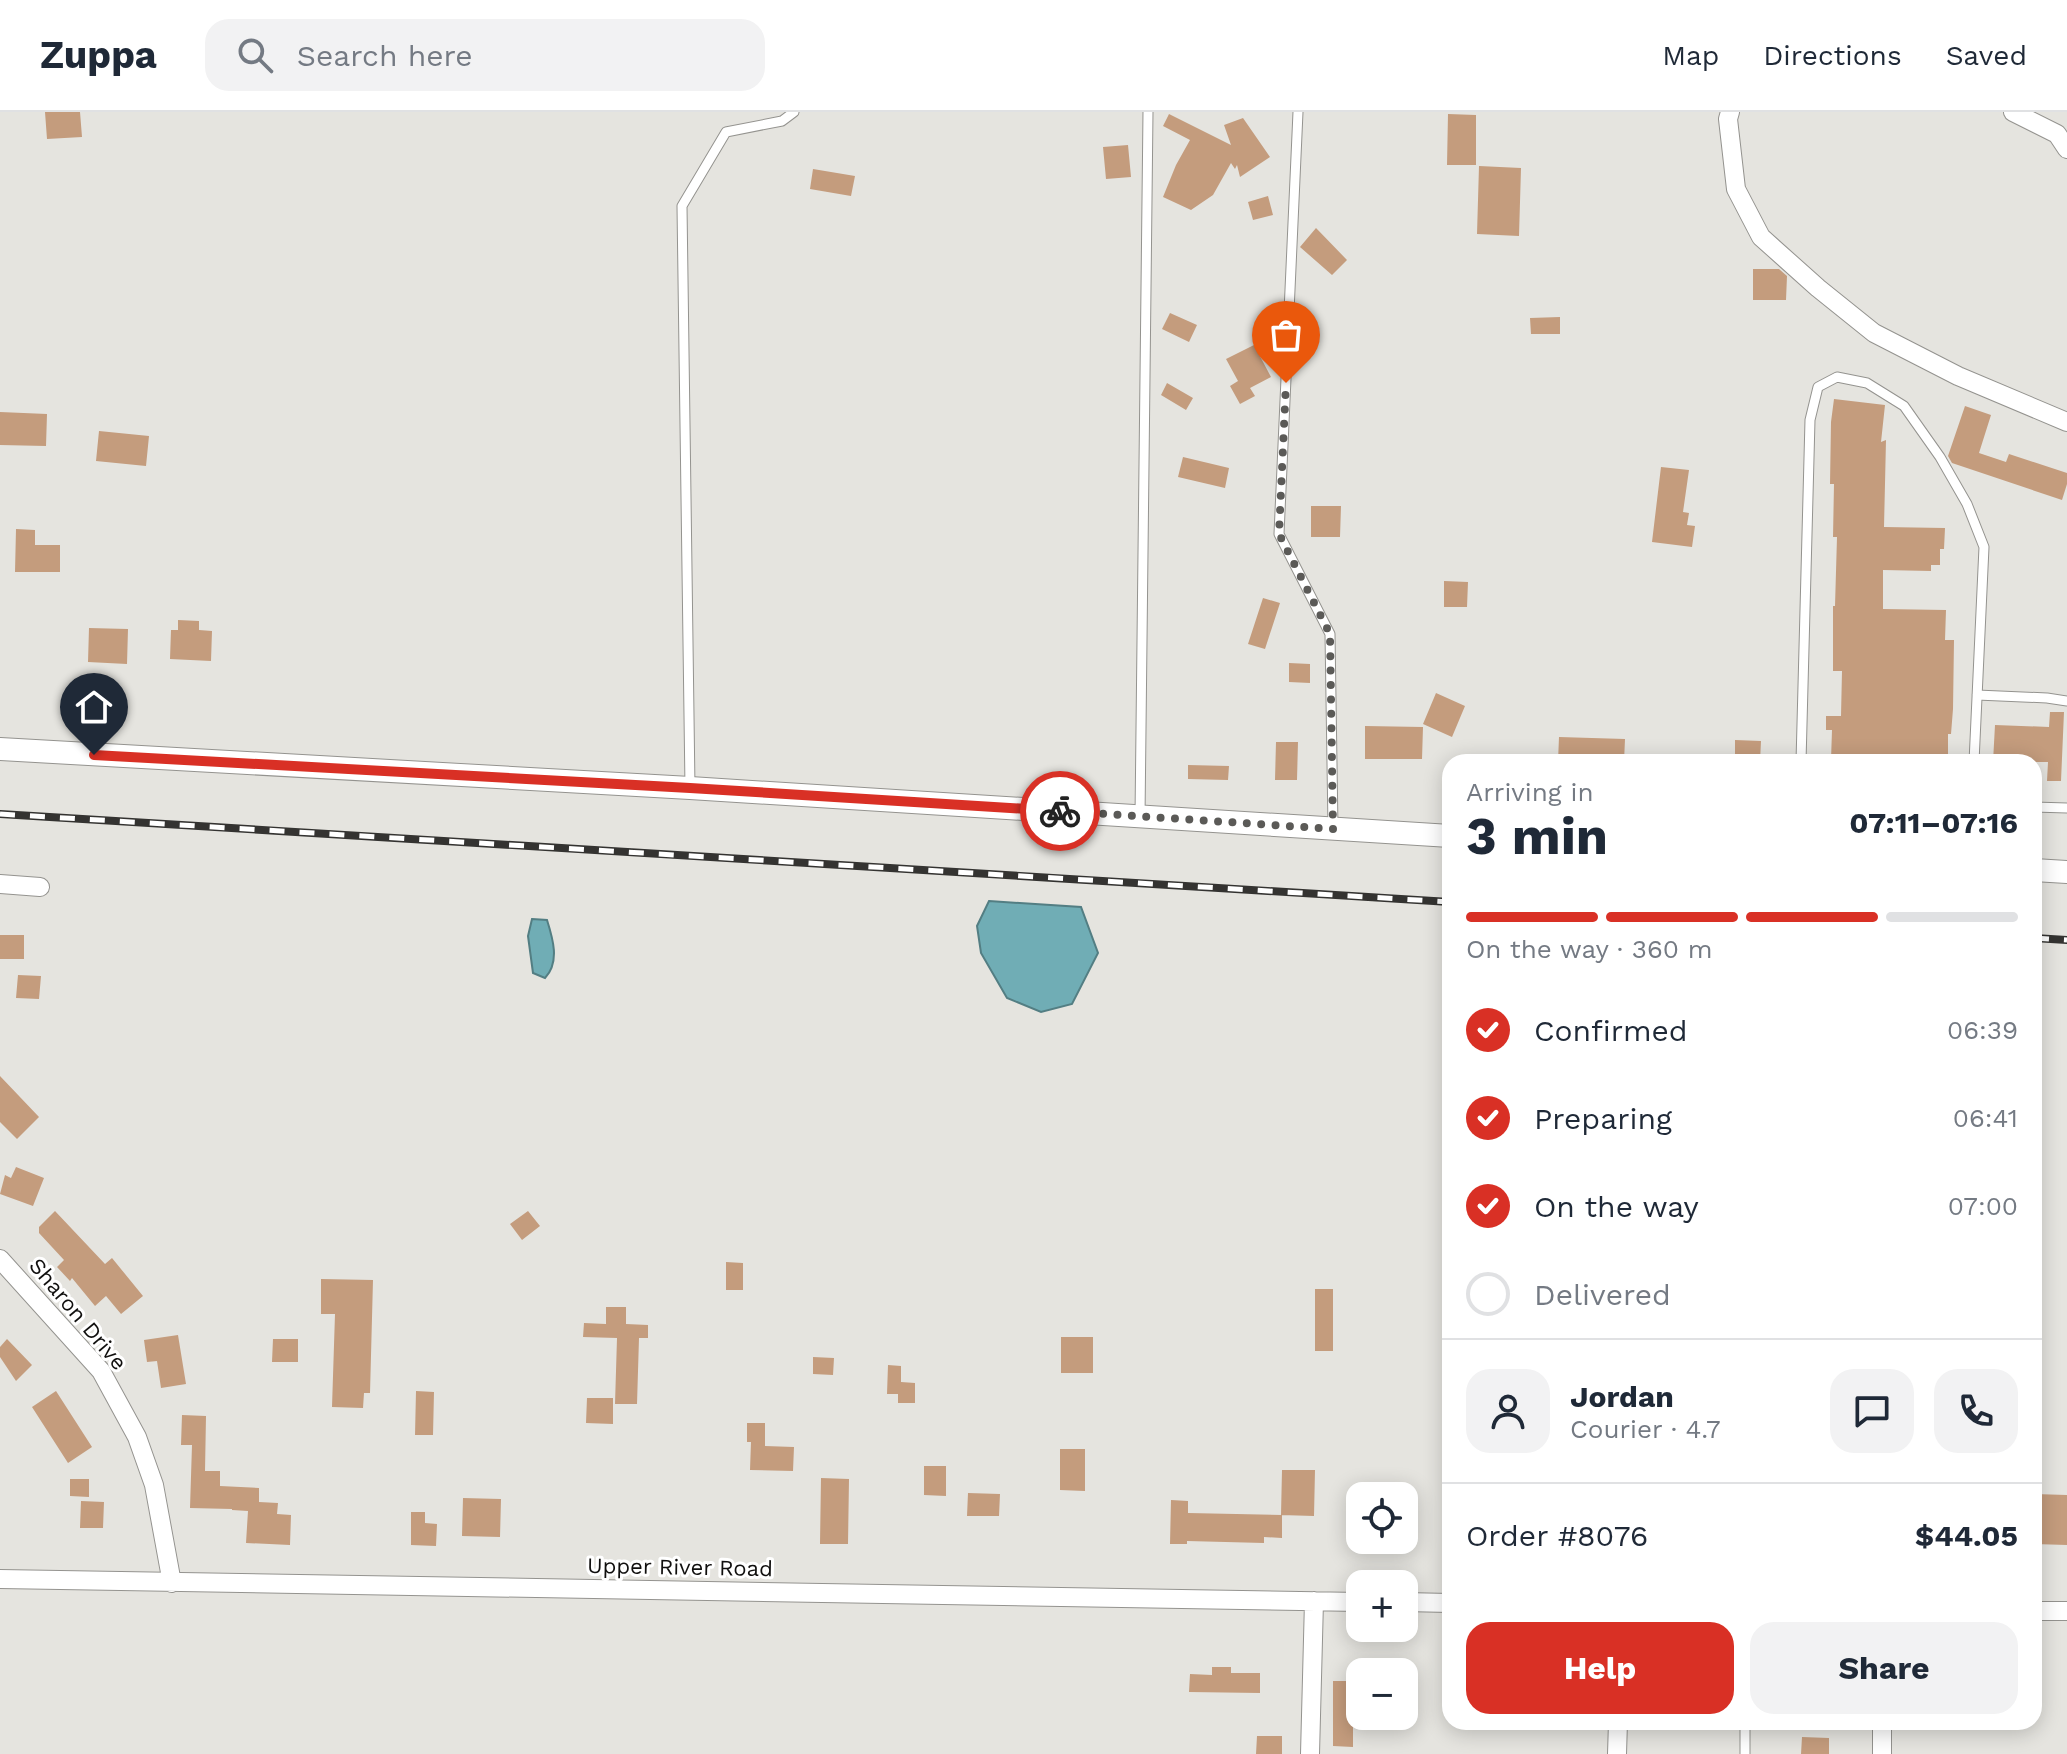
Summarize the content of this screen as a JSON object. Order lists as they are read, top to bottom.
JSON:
{
  "streets": {
    "street": ["Sharon Drive", "Upper River Road"]
  },
  "crossings": [
    ["Sharon Drive", "Upper River Road"]
  ],
  "page": {
    "header": "Zuppa",
    "search": "Search here",
    "nav": ["Map", "Directions", "Saved"],
    "heading": ["3 min", "Arriving in", "07:11–07:16"],
    "panel": [
      "Jordan",
      "Courier · 4.7",
      "Order #8076",
      "$44.05"
    ],
    "bar": "On the way · 360 m",
    "list": [
      ["Confirmed", "06:39"],
      ["Preparing", "06:41"],
      ["On the way", "07:00"],
      "Delivered"
    ],
    "map_buttons": ["+", "−"],
    "buttons": ["Help", "Share"]
  }
}
